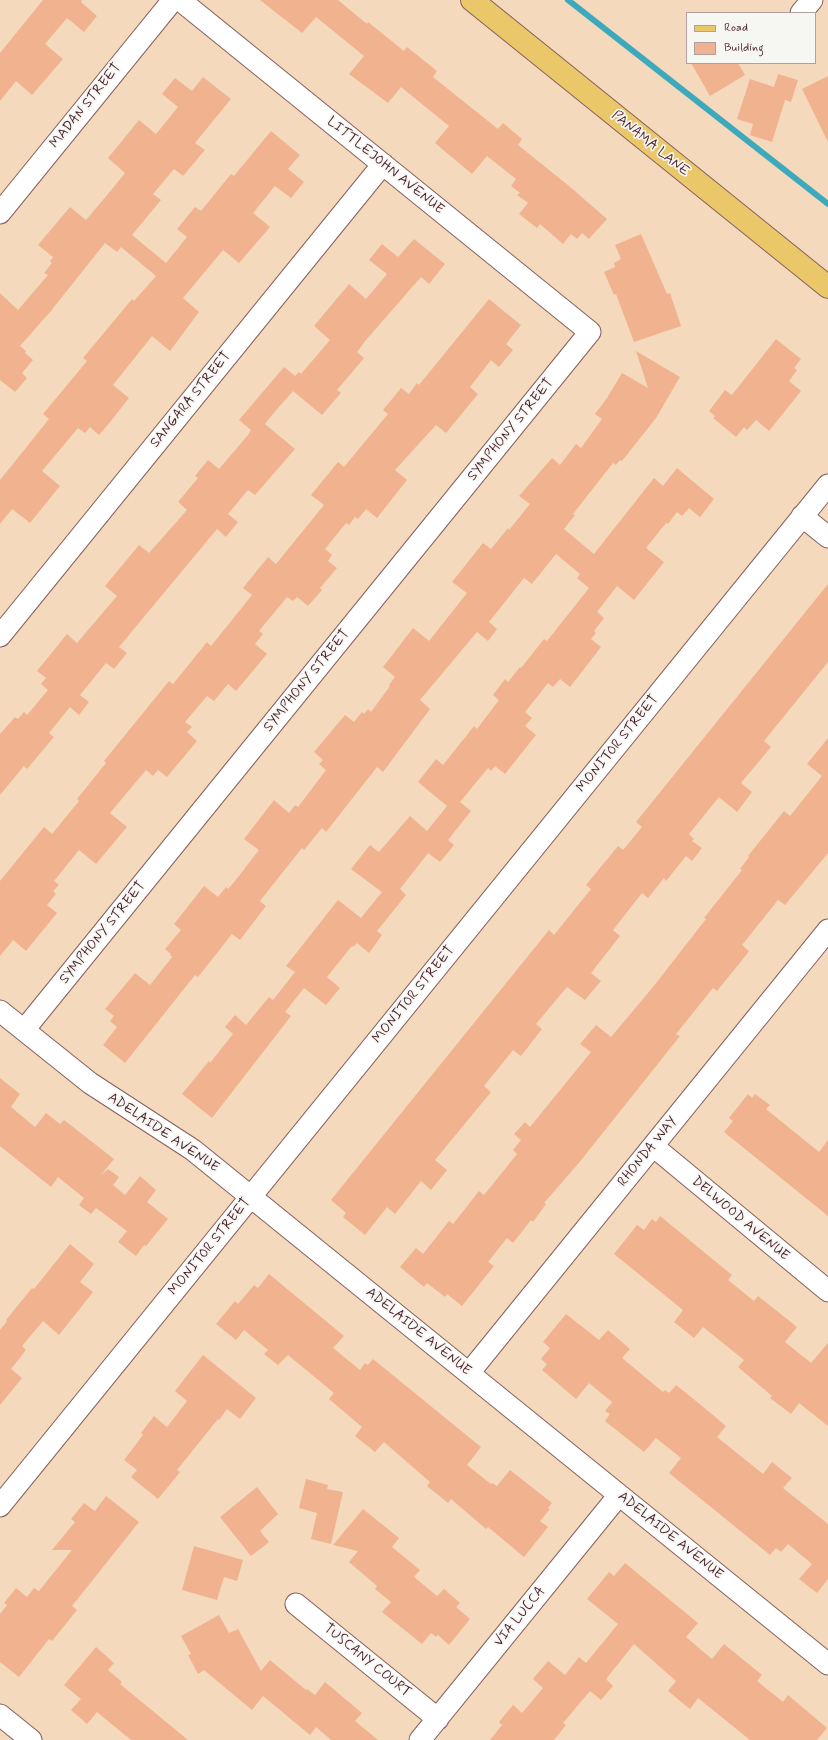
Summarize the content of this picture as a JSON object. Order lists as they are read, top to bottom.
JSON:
{
  "streets": {
    "main road": ["PANAMA LANE"],
    "street": [
      "MADAN STREET",
      "LITTLEJOHN AVENUE",
      "SANGARA STREET",
      "SYMPHONY STREET",
      "MONITOR STREET",
      "ADELAIDE AVENUE",
      "RHONDA WAY",
      "DELWOOD AVENUE",
      "VIA LUCCA",
      "TUSCANY COURT"
    ]
  },
  "crossings": [
    ["LITTLEJOHN AVENUE", "SANGARA STREET"],
    ["LITTLEJOHN AVENUE", "SYMPHONY STREET"],
    ["SYMPHONY STREET", "ADELAIDE AVENUE"],
    ["MONITOR STREET", "ADELAIDE AVENUE"],
    ["ADELAIDE AVENUE", "RHONDA WAY"],
    ["ADELAIDE AVENUE", "VIA LUCCA"],
    ["RHONDA WAY", "DELWOOD AVENUE"],
    ["VIA LUCCA", "TUSCANY COURT"]
  ],
  "legend": ["Road", "Building"]
}
